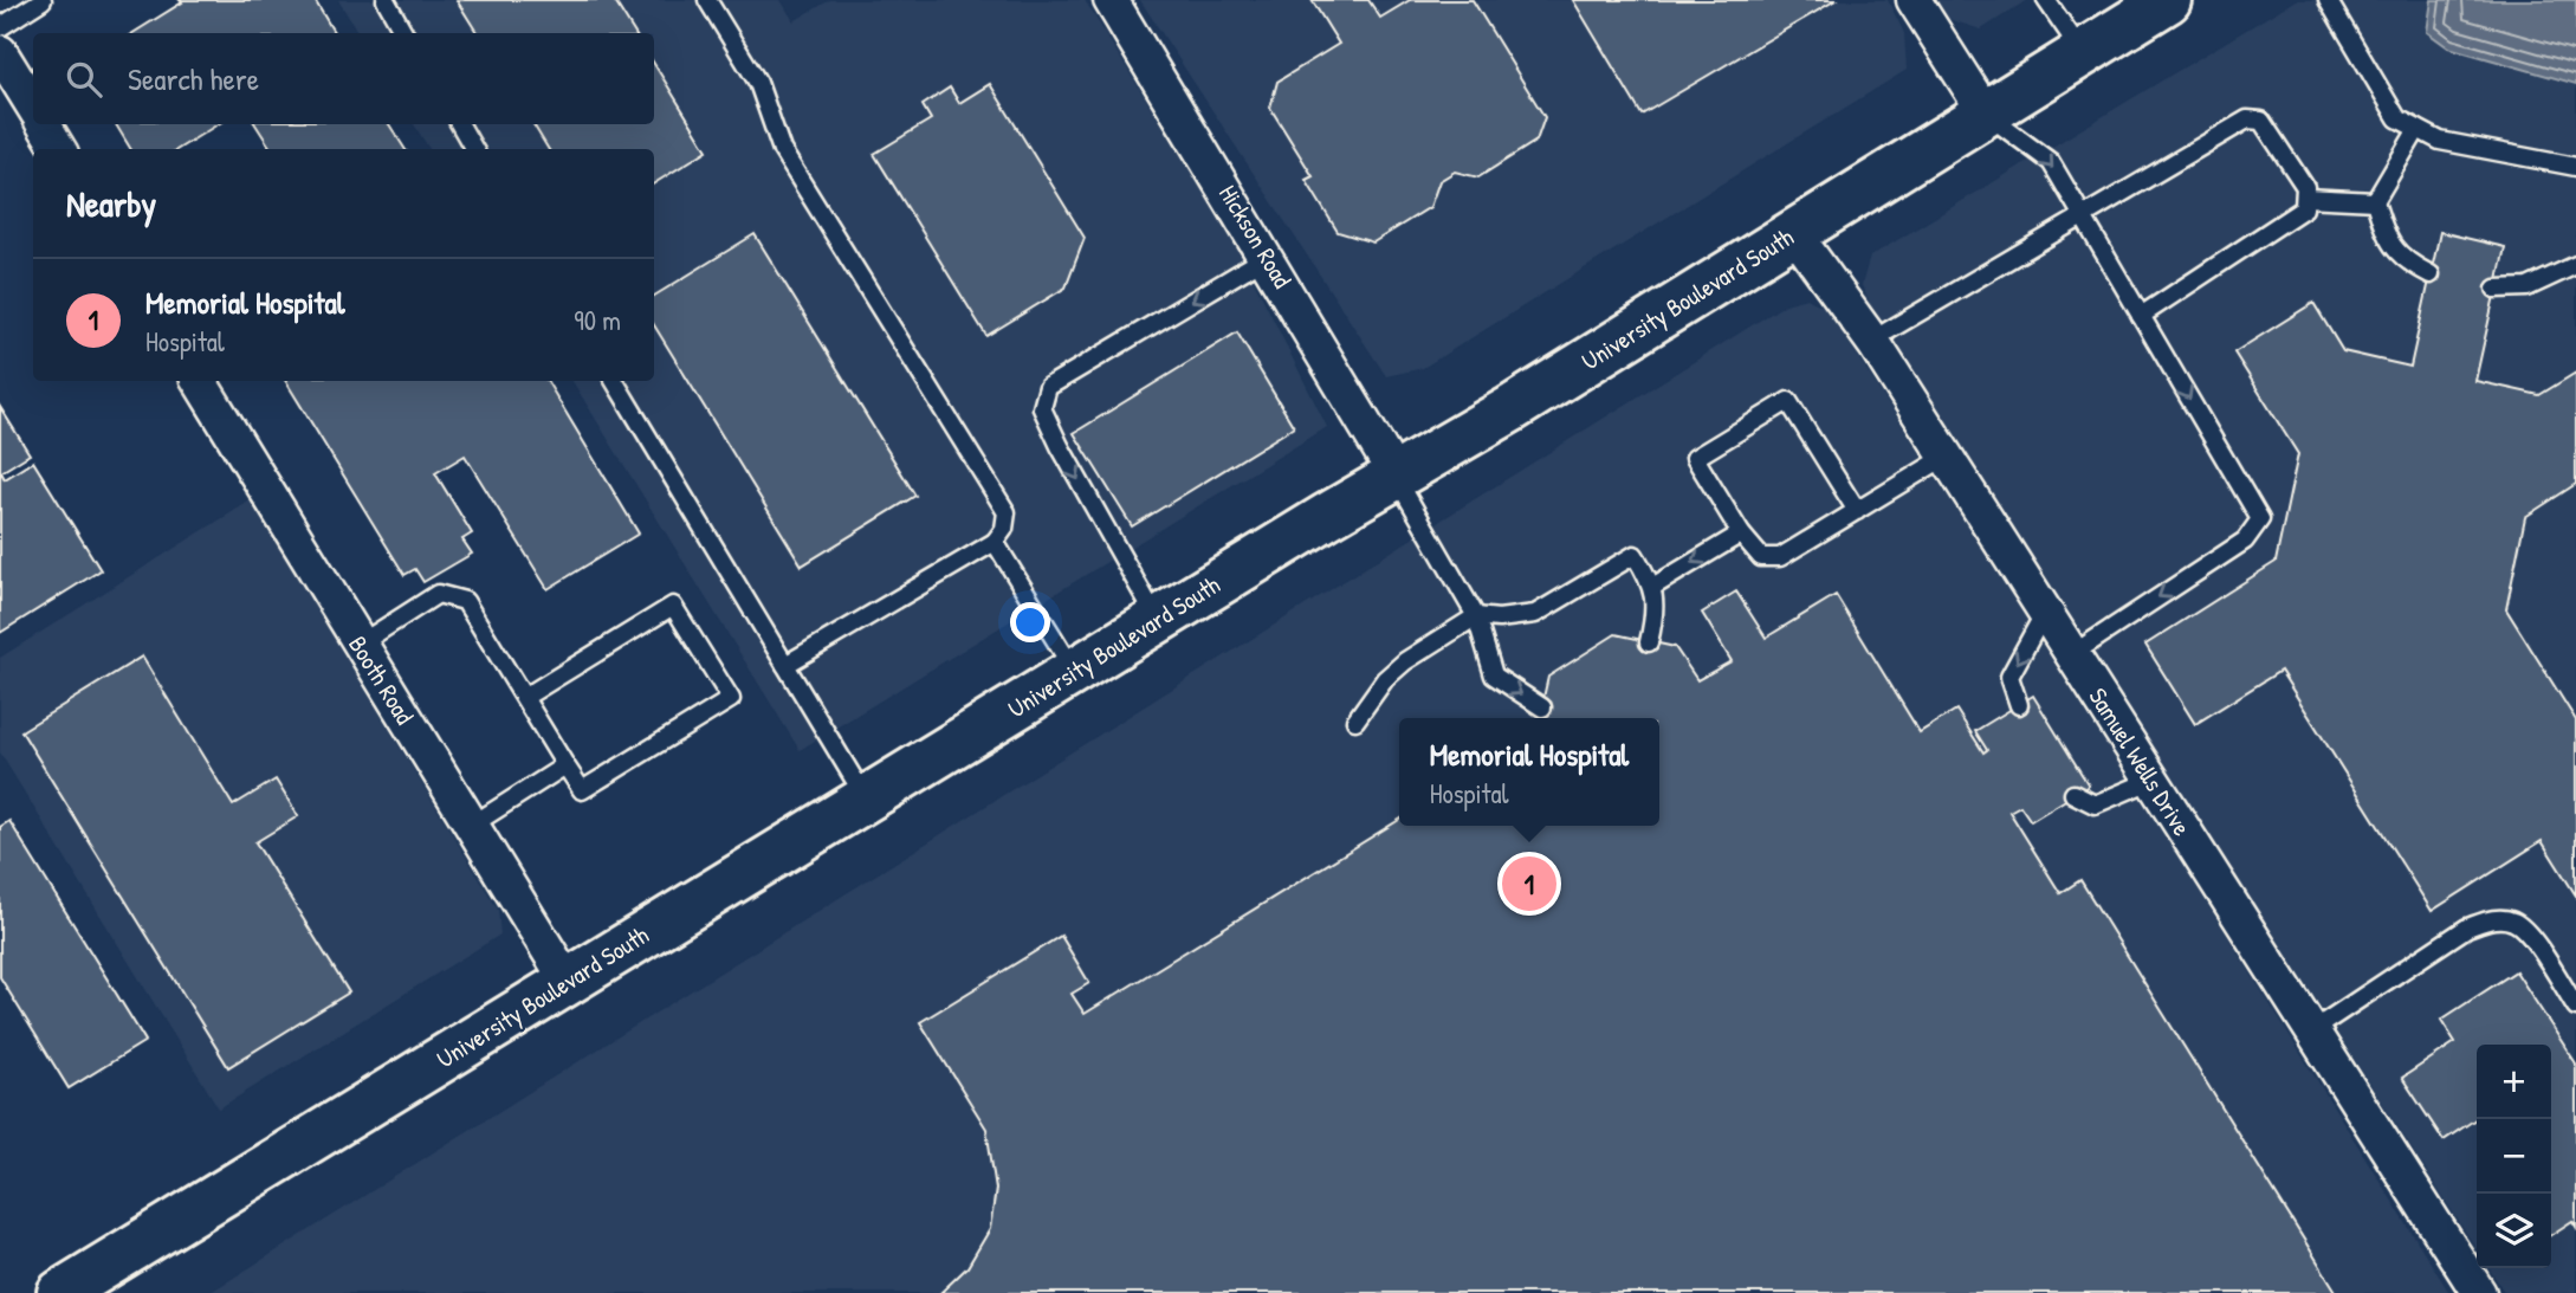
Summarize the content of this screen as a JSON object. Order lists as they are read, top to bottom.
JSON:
{
  "streets": {
    "main road": ["University Boulevard South"],
    "street": ["Hickson Road", "Booth Road", "Samuel Wells Drive"]
  },
  "crossings": [
    ["Hickson Road", "University Boulevard South"],
    ["University Boulevard South", "Booth Road"],
    ["University Boulevard South", "Samuel Wells Drive"]
  ],
  "page": {
    "search": "Search here",
    "heading": "Nearby",
    "list": [
      {
        "mark": "1",
        "name": "Memorial Hospital",
        "note": "Hospital",
        "value": "90 m"
      }
    ],
    "popup": ["Memorial Hospital", "Hospital"],
    "pins": "1",
    "map_buttons": ["+", "−"]
  }
}
